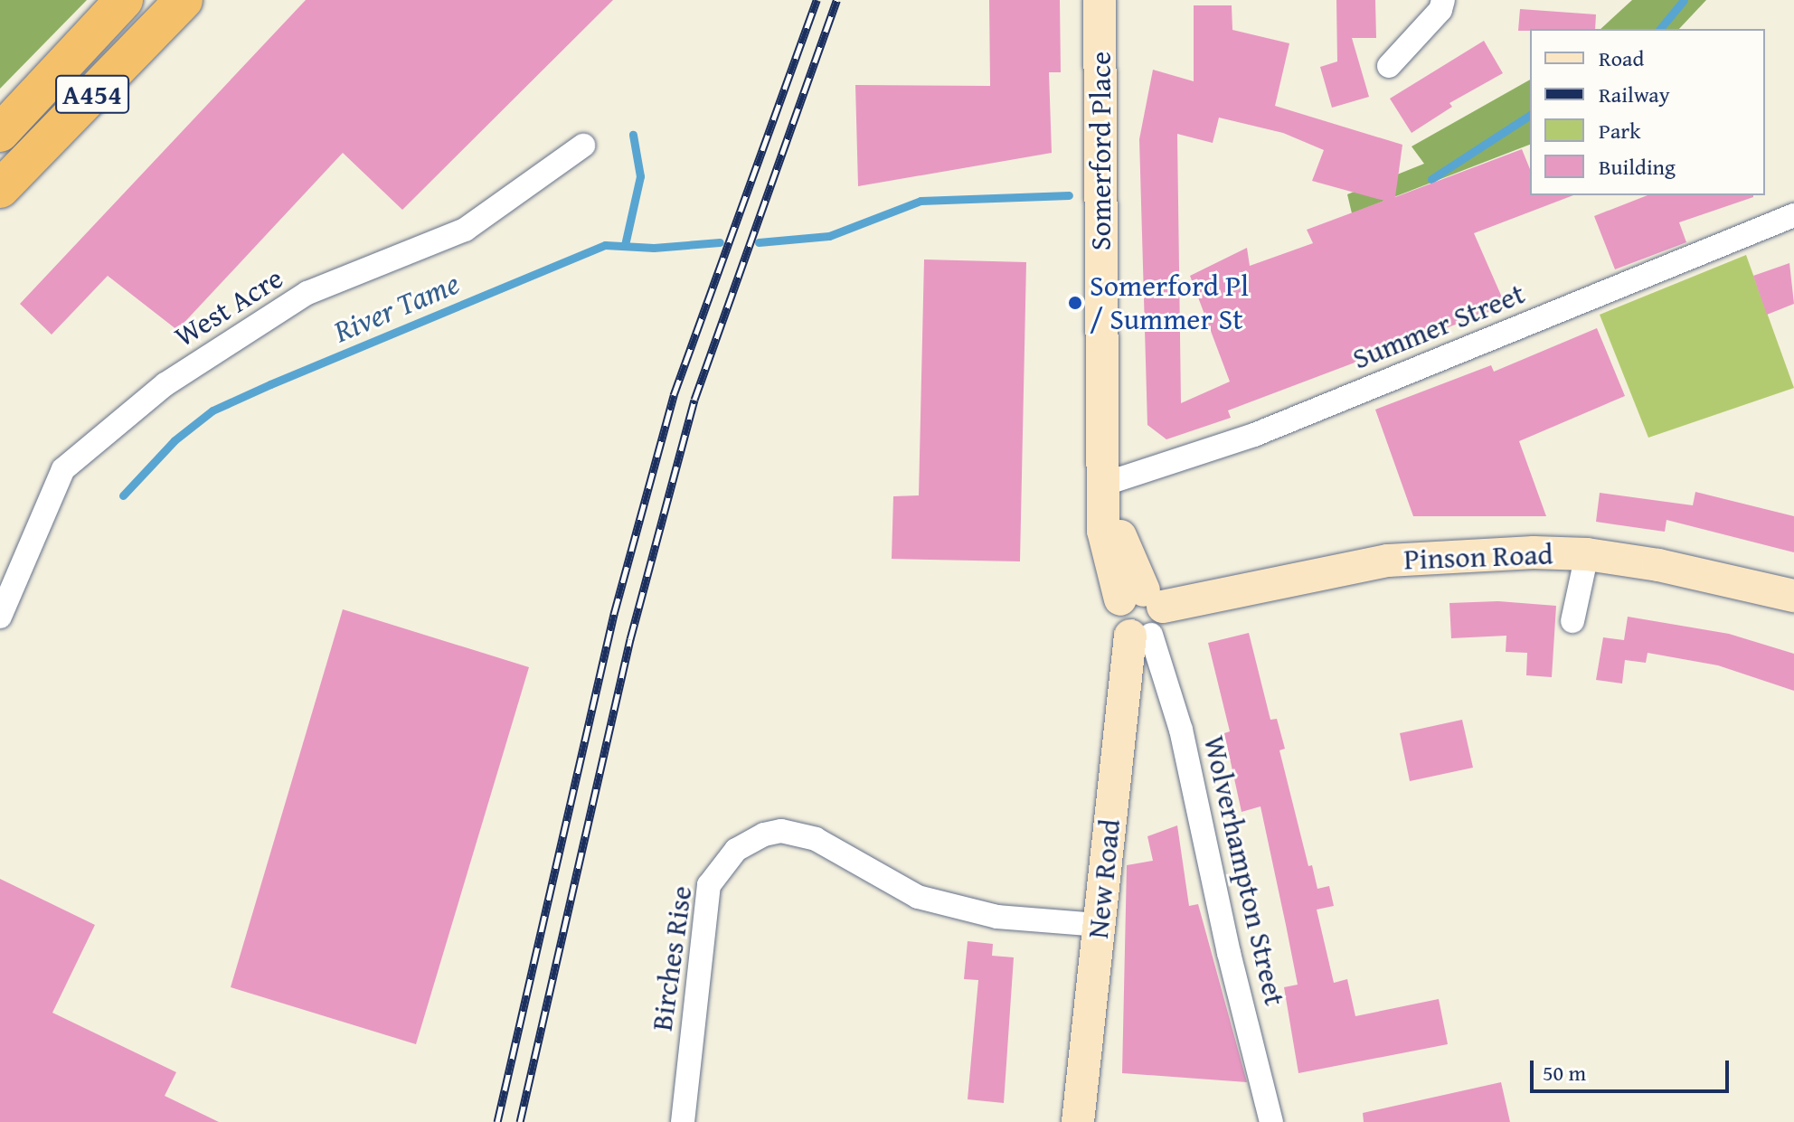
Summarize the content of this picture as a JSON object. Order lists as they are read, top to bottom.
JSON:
{
  "streets": {
    "highway": ["A454"],
    "main road": ["Somerford Place", "Pinson Road", "New Road"],
    "street": [
      "West Acre",
      "Summer Street",
      "Wolverhampton Street",
      "Birches Rise"
    ]
  },
  "crossings": [
    ["Somerford Place", "Summer Street"],
    ["Somerford Place", "Pinson Road"],
    ["Somerford Place", "Wolverhampton Street"],
    ["Somerford Place", "New Road"],
    ["Pinson Road", "Wolverhampton Street"],
    ["Pinson Road", "New Road"],
    ["Wolverhampton Street", "New Road"],
    ["New Road", "Birches Rise"]
  ],
  "water": ["River Tame"],
  "places": ["Somerford Pl / Summer St"],
  "legend": [
    "Road",
    "Railway",
    "Park",
    "Building"
  ],
  "scale_bar": "50 m"
}
